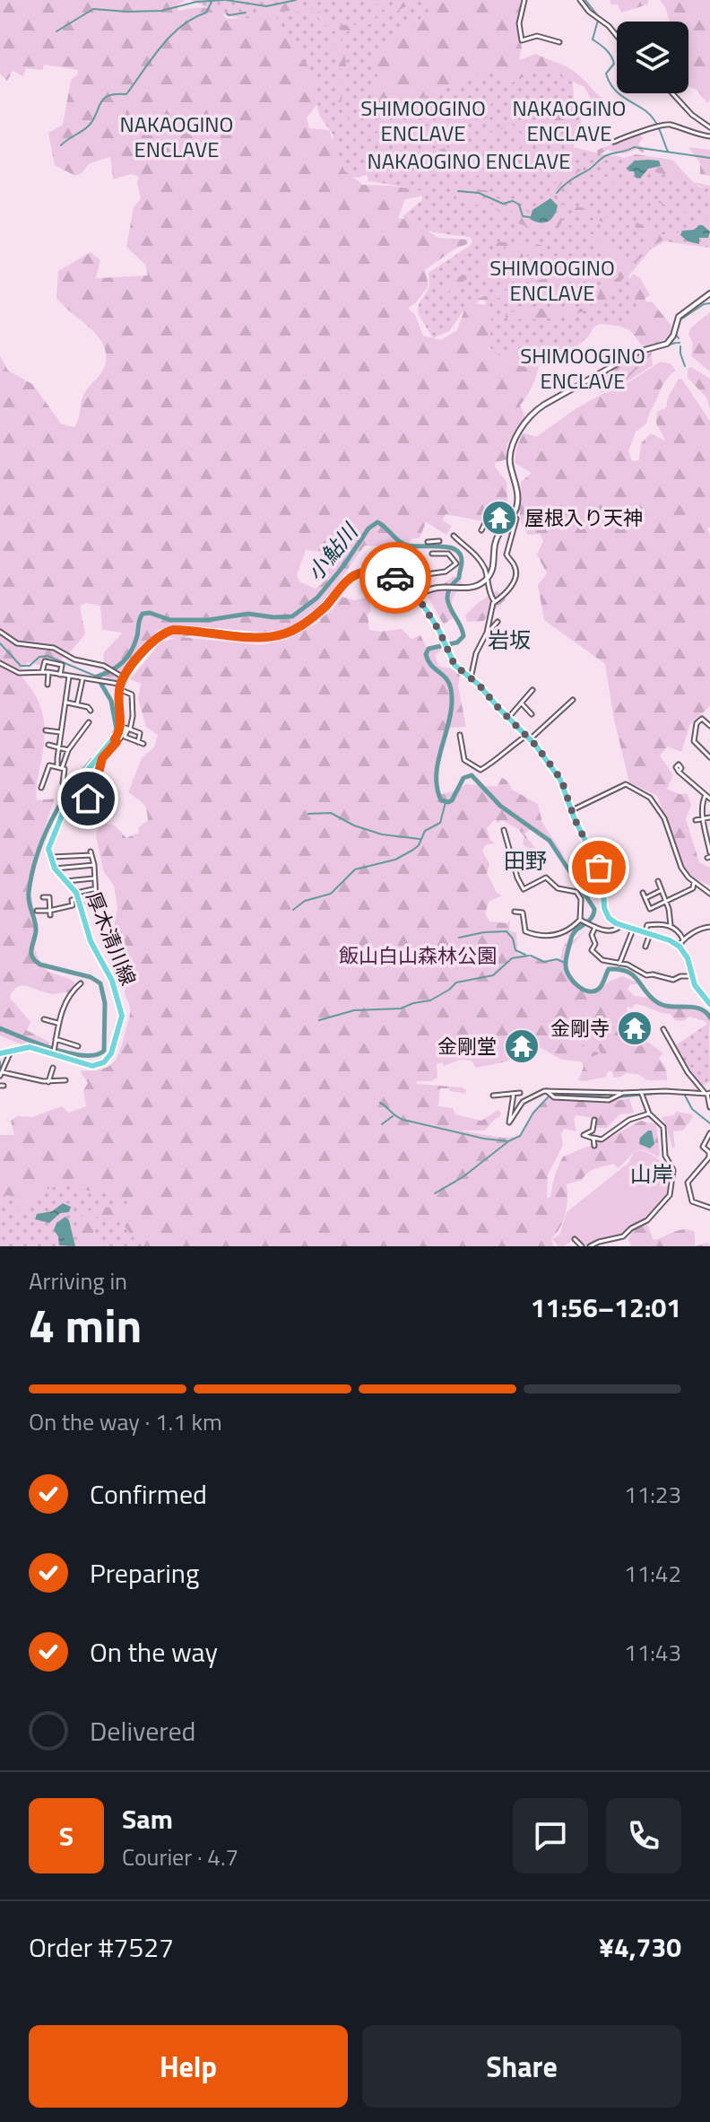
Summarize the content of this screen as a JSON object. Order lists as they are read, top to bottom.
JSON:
{
  "streets": {
    "main road": ["厚木清川線"]
  },
  "districts": [
    "SHIMOOGINO ENCLAVE",
    "NAKAOGINO ENCLAVE",
    "NAKAOGINO ENCLAVE",
    "NAKAOGINO ENCLAVE",
    "SHIMOOGINO ENCLAVE",
    "SHIMOOGINO ENCLAVE",
    "岩坂",
    "田野",
    "山岸"
  ],
  "water": ["小鮎川"],
  "parks": ["飯山白山森林公園"],
  "places": {
    "temple": ["屋根入り天神", "金剛寺", "金剛堂"]
  },
  "page": {
    "heading": ["4 min", "Arriving in", "11:56–12:01"],
    "panel": [
      "Sam",
      "Courier · 4.7",
      "Order #7527",
      "¥4,730"
    ],
    "bar": "On the way · 1.1 km",
    "list": [
      ["Confirmed", "11:23"],
      ["Preparing", "11:42"],
      ["On the way", "11:43"],
      "Delivered"
    ],
    "round": "S",
    "buttons": ["Help", "Share"]
  }
}
